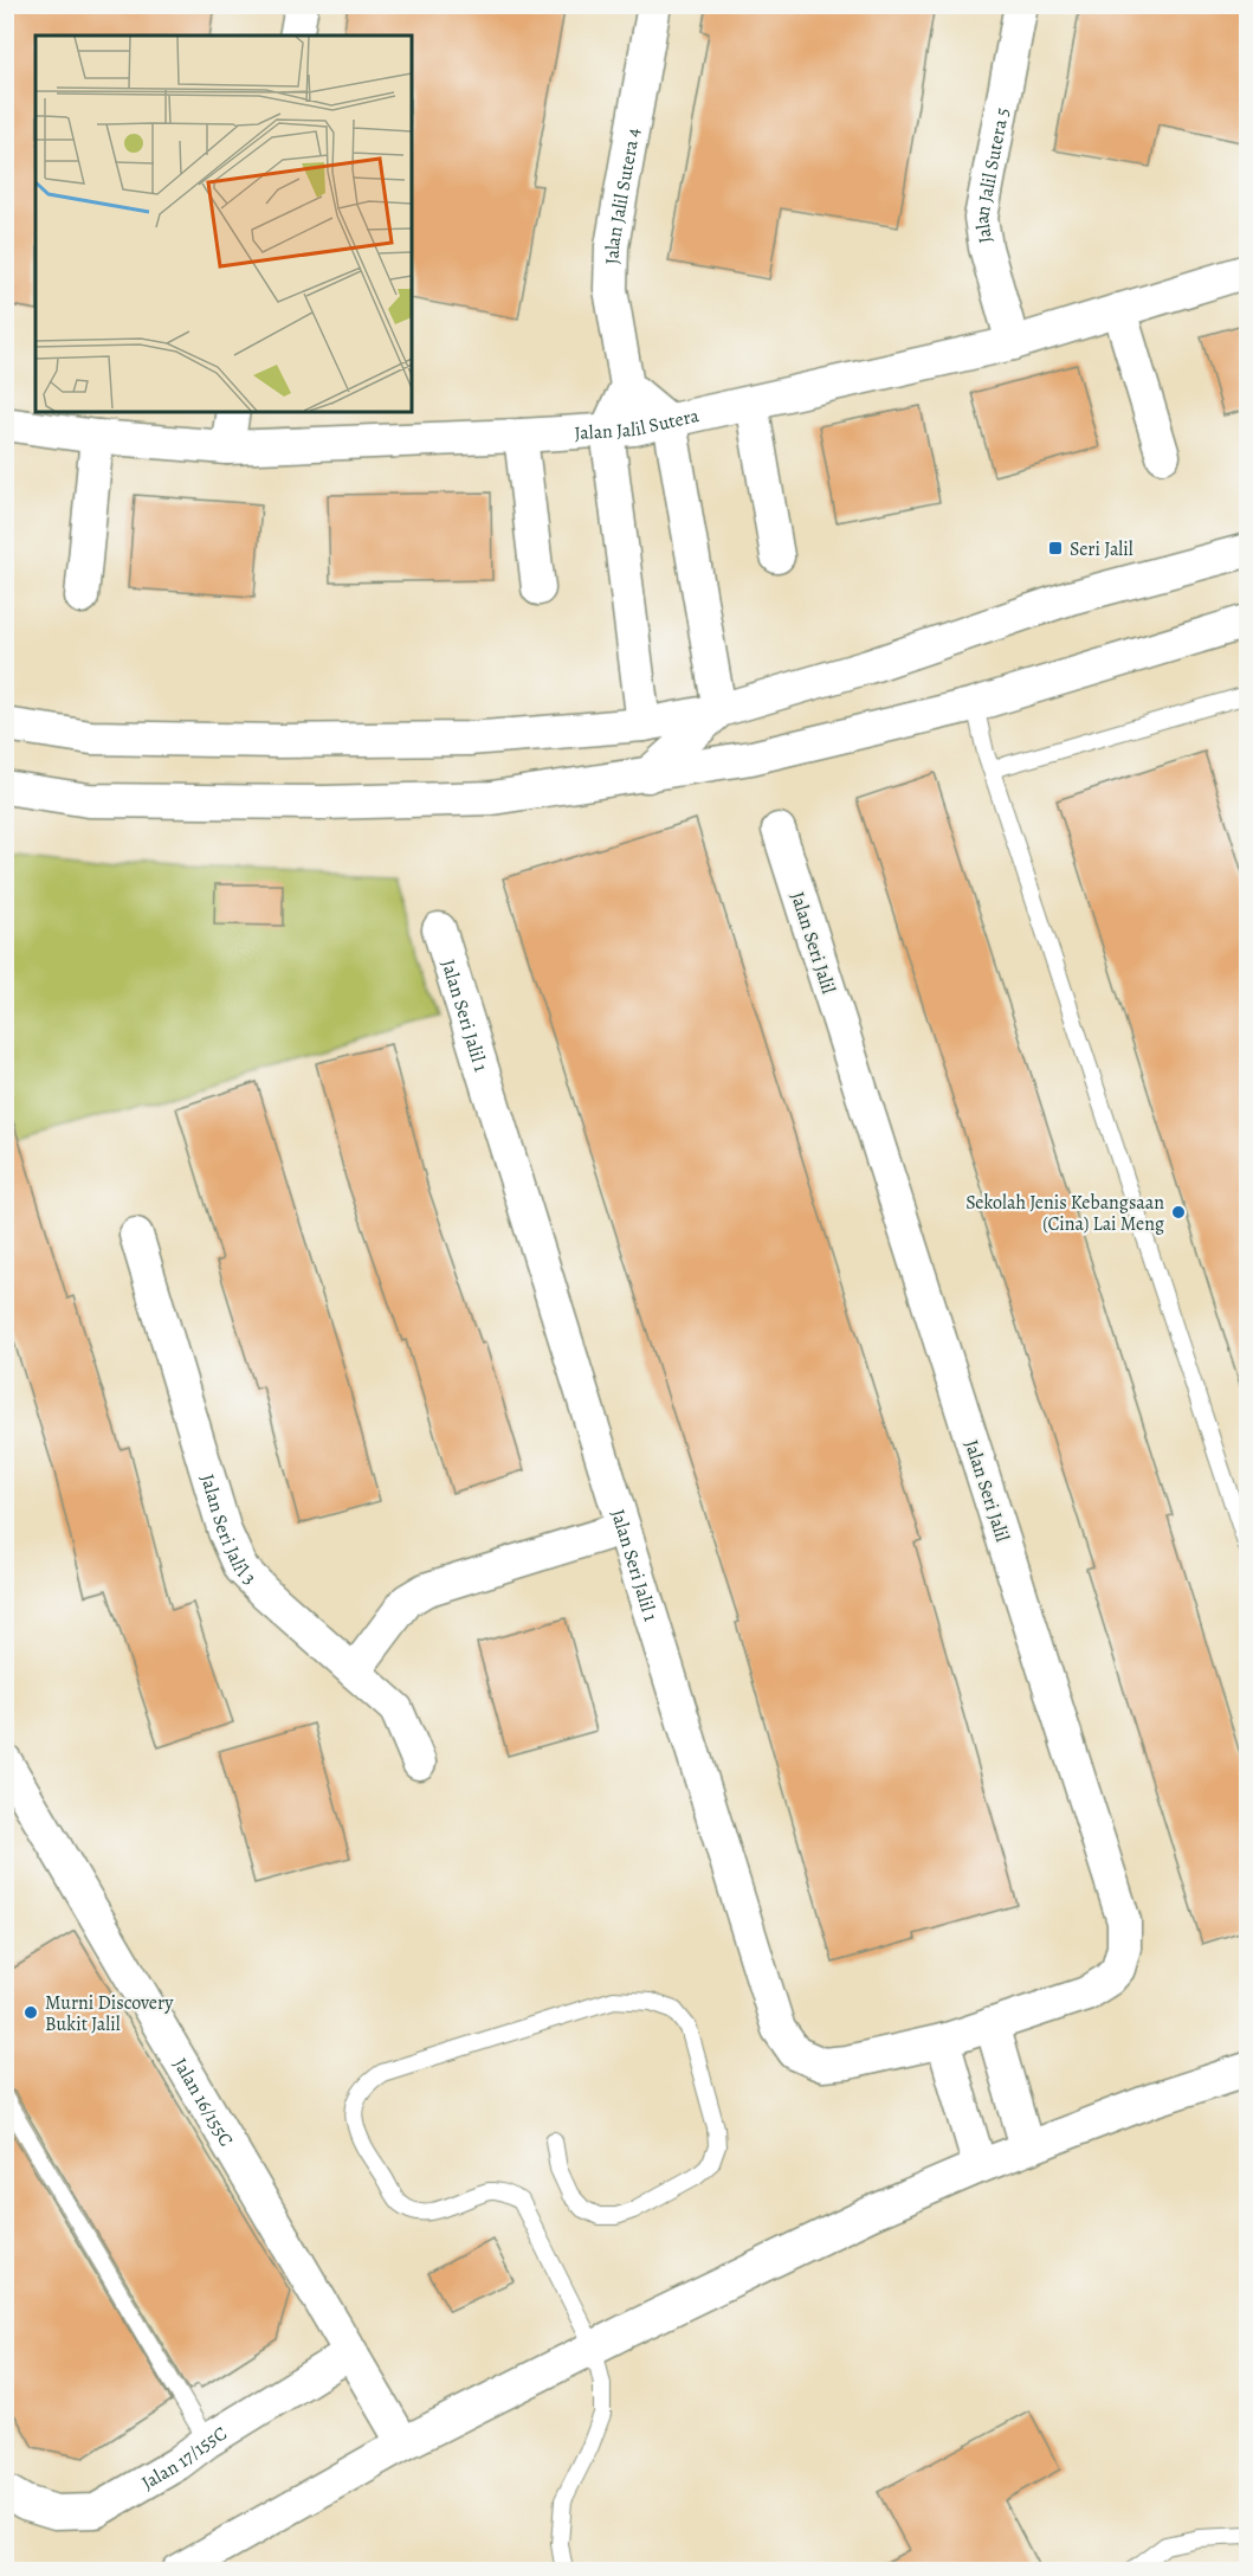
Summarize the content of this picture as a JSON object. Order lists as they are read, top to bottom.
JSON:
{
  "streets": {
    "street": [
      "Jalan Jalil Sutera 5",
      "Jalan Jalil Sutera 4",
      "Jalan Jalil Sutera",
      "Jalan Seri Jalil",
      "Jalan Seri Jalil 1",
      "Jalan Seri Jalil 3",
      "Jalan 16/155C",
      "Jalan 17/155C"
    ]
  },
  "crossings": [
    ["Jalan Jalil Sutera 5", "Jalan Jalil Sutera"],
    ["Jalan Seri Jalil", "Jalan Seri Jalil 1"],
    ["Jalan 16/155C", "Jalan 17/155C"]
  ],
  "places": {
    "transit": ["Seri Jalil"],
    "other": ["Sekolah Jenis Kebangsaan (Cina) Lai Meng", "Murni Discovery Bukit Jalil"]
  }
}
